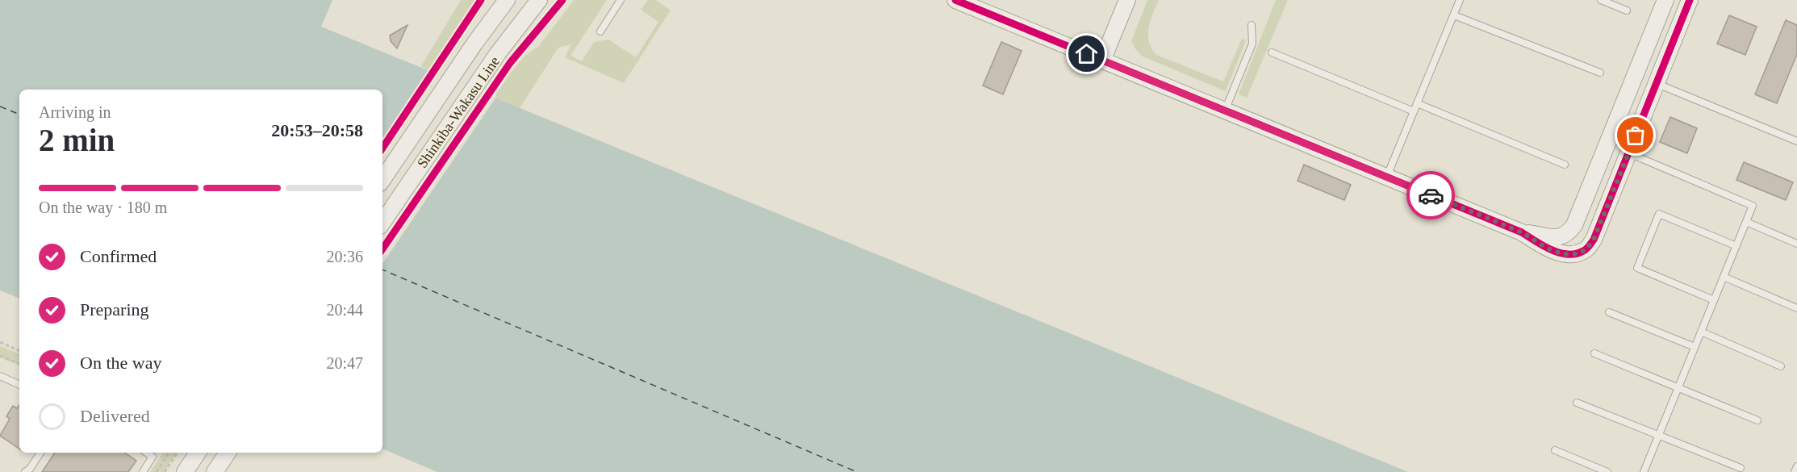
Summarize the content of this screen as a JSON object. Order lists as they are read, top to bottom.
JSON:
{
  "streets": {
    "street": ["Shinkiba-Wakasu Line"]
  },
  "page": {
    "heading": ["2 min", "Arriving in", "20:53–20:58"],
    "bar": "On the way · 180 m",
    "list": [
      ["Confirmed", "20:36"],
      ["Preparing", "20:44"],
      ["On the way", "20:47"],
      "Delivered"
    ]
  }
}
